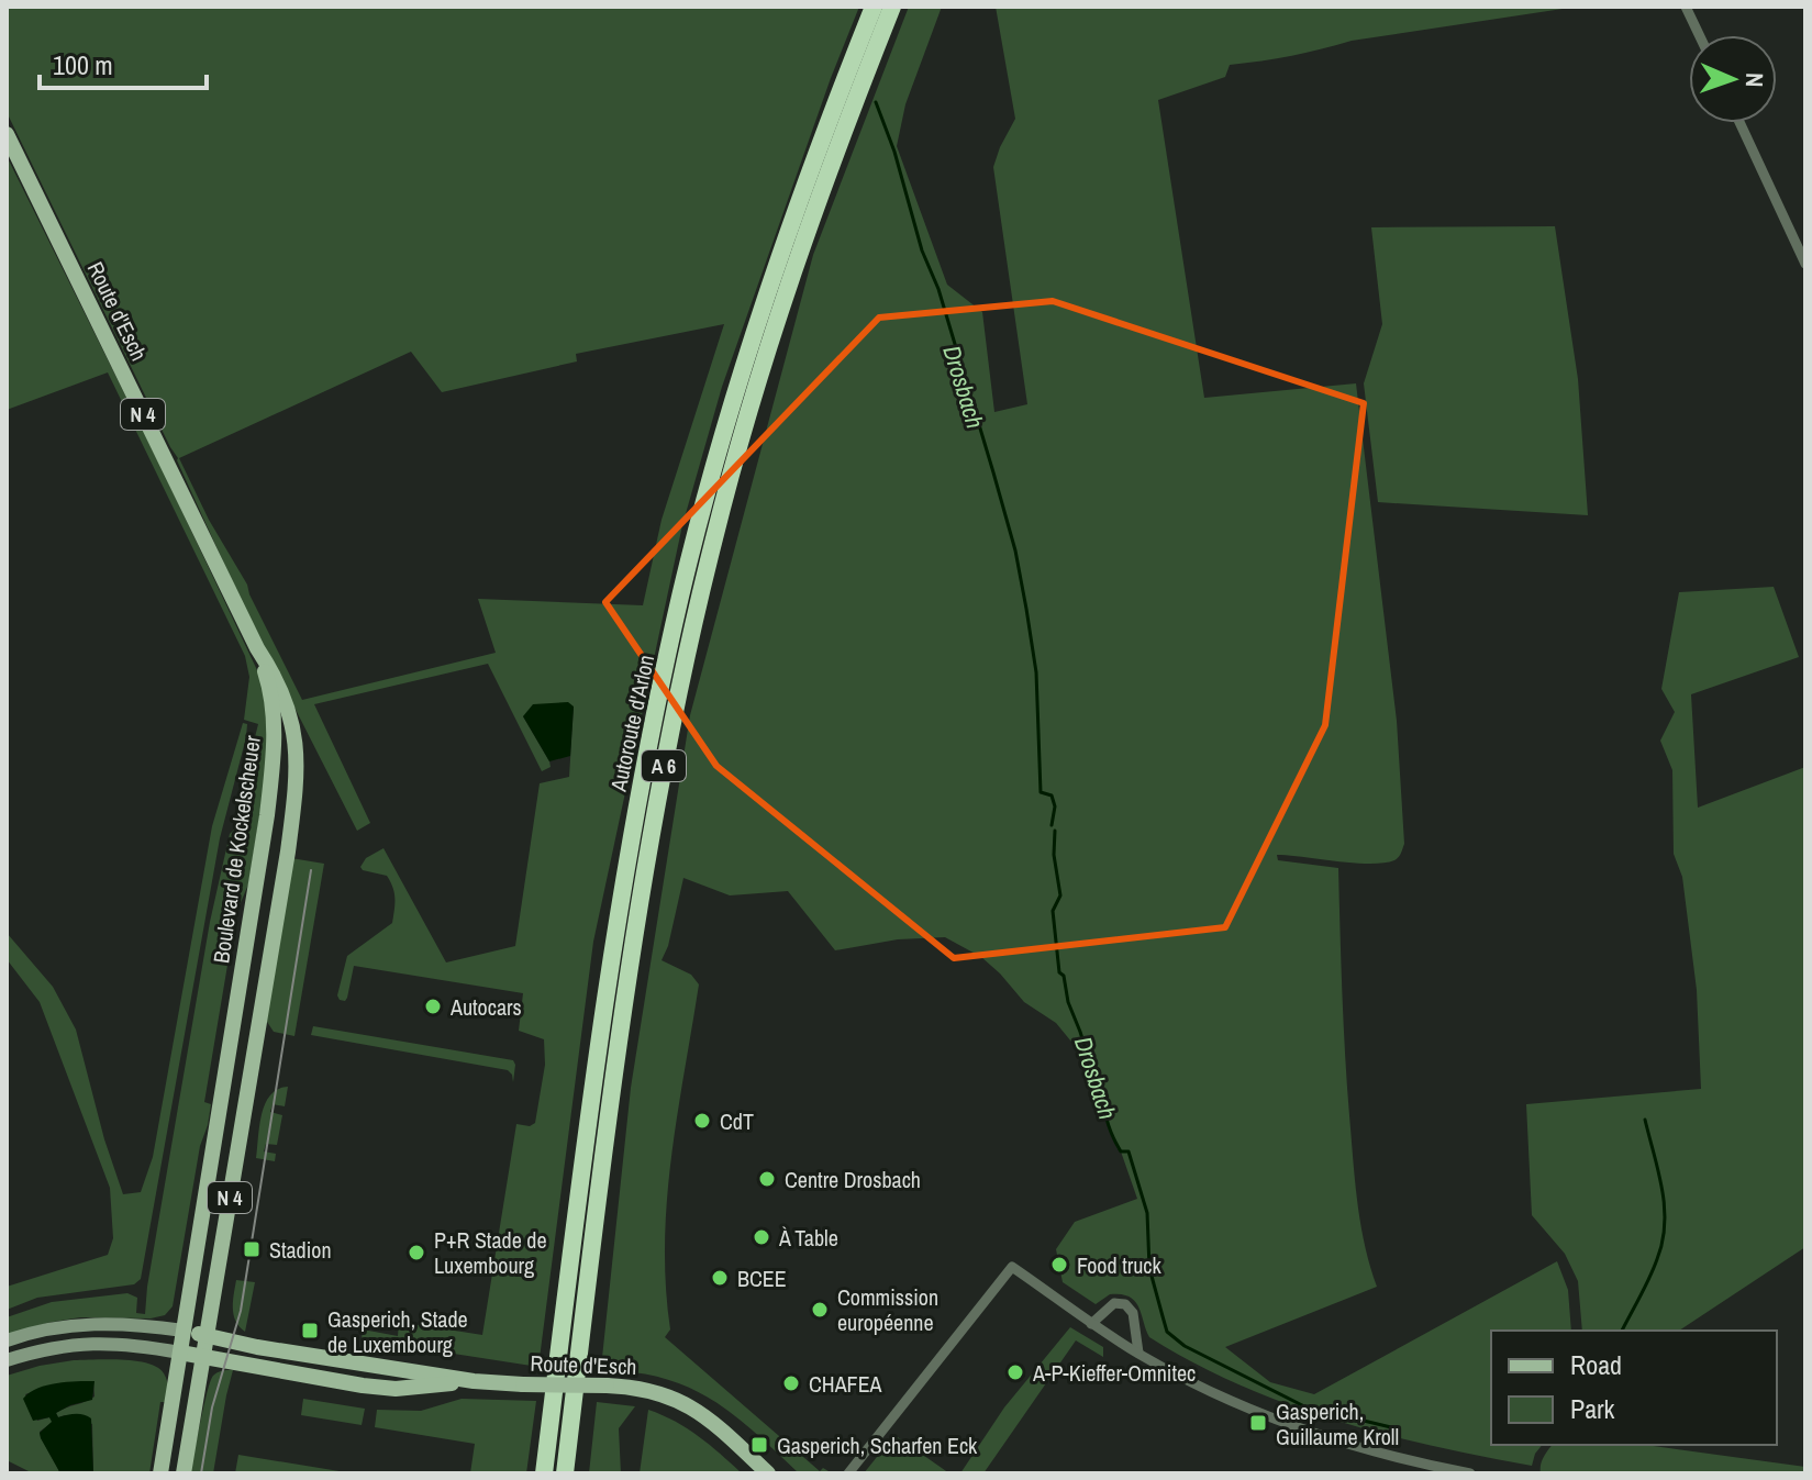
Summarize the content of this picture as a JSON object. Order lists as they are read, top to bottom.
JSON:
{
  "streets": {
    "highway": ["Autoroute d'Arlon", "A 6"],
    "main road": ["Route d'Esch", "N 4", "Boulevard de Kockelscheuer"]
  },
  "crossings": [
    ["Route d'Esch", "Boulevard de Kockelscheuer"]
  ],
  "water": ["Drosbach"],
  "places": {
    "other": [
      "Autocars",
      "CdT",
      "Centre Drosbach",
      "À Table",
      "P+R Stade de Luxembourg",
      "Food truck",
      "BCEE",
      "Commission européenne",
      "A-P-Kieffer-Omnitec",
      "CHAFEA"
    ],
    "transit": [
      "Stadion",
      "Gasperich, Stade de Luxembourg",
      "Gasperich, Guillaume Kroll",
      "Gasperich, Scharfen Eck"
    ]
  },
  "legend": ["Road", "Park"],
  "scale_bar": "100 m",
  "north": "right"
}
